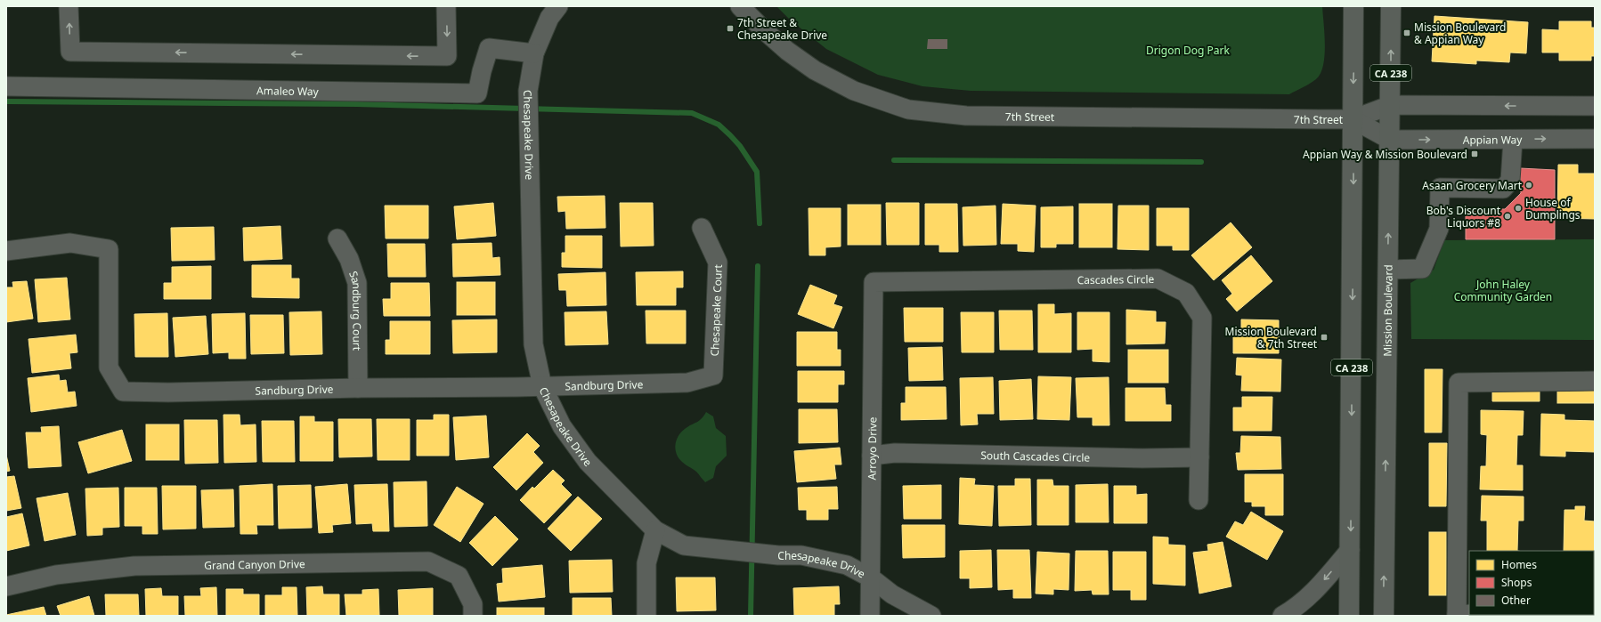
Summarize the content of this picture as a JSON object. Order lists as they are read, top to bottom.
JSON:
{
  "streets": {
    "main road": ["CA 238", "Mission Boulevard"],
    "street": [
      "Amaleo Way",
      "7th Street",
      "Chesapeake Drive",
      "Appian Way",
      "Cascades Circle",
      "Chesapeake Court",
      "Sandburg Court",
      "Sandburg Drive",
      "Arroyo Drive",
      "South Cascades Circle",
      "Grand Canyon Drive"
    ]
  },
  "crossings": [
    ["CA 238", "7th Street"],
    ["Amaleo Way", "Chesapeake Drive"],
    ["7th Street", "Appian Way"],
    ["7th Street", "Mission Boulevard"],
    ["Chesapeake Drive", "Sandburg Drive"],
    ["Chesapeake Drive", "Arroyo Drive"],
    ["Appian Way", "Mission Boulevard"],
    ["Cascades Circle", "Arroyo Drive"],
    ["Cascades Circle", "South Cascades Circle"],
    ["Chesapeake Court", "Sandburg Drive"],
    ["Sandburg Court", "Sandburg Drive"],
    ["Arroyo Drive", "South Cascades Circle"]
  ],
  "parks": ["Drigon Dog Park", "John Haley Community Garden"],
  "places": {
    "transit": [
      "7th Street & Chesapeake Drive",
      "Mission Boulevard & Appian Way",
      "Appian Way & Mission Boulevard",
      "Mission Boulevard & 7th Street"
    ],
    "other": ["Asaan Grocery Mart", "House of Dumplings", "Bob's Discount Liquors #8"]
  },
  "legend": ["Homes", "Shops", "Other"]
}
